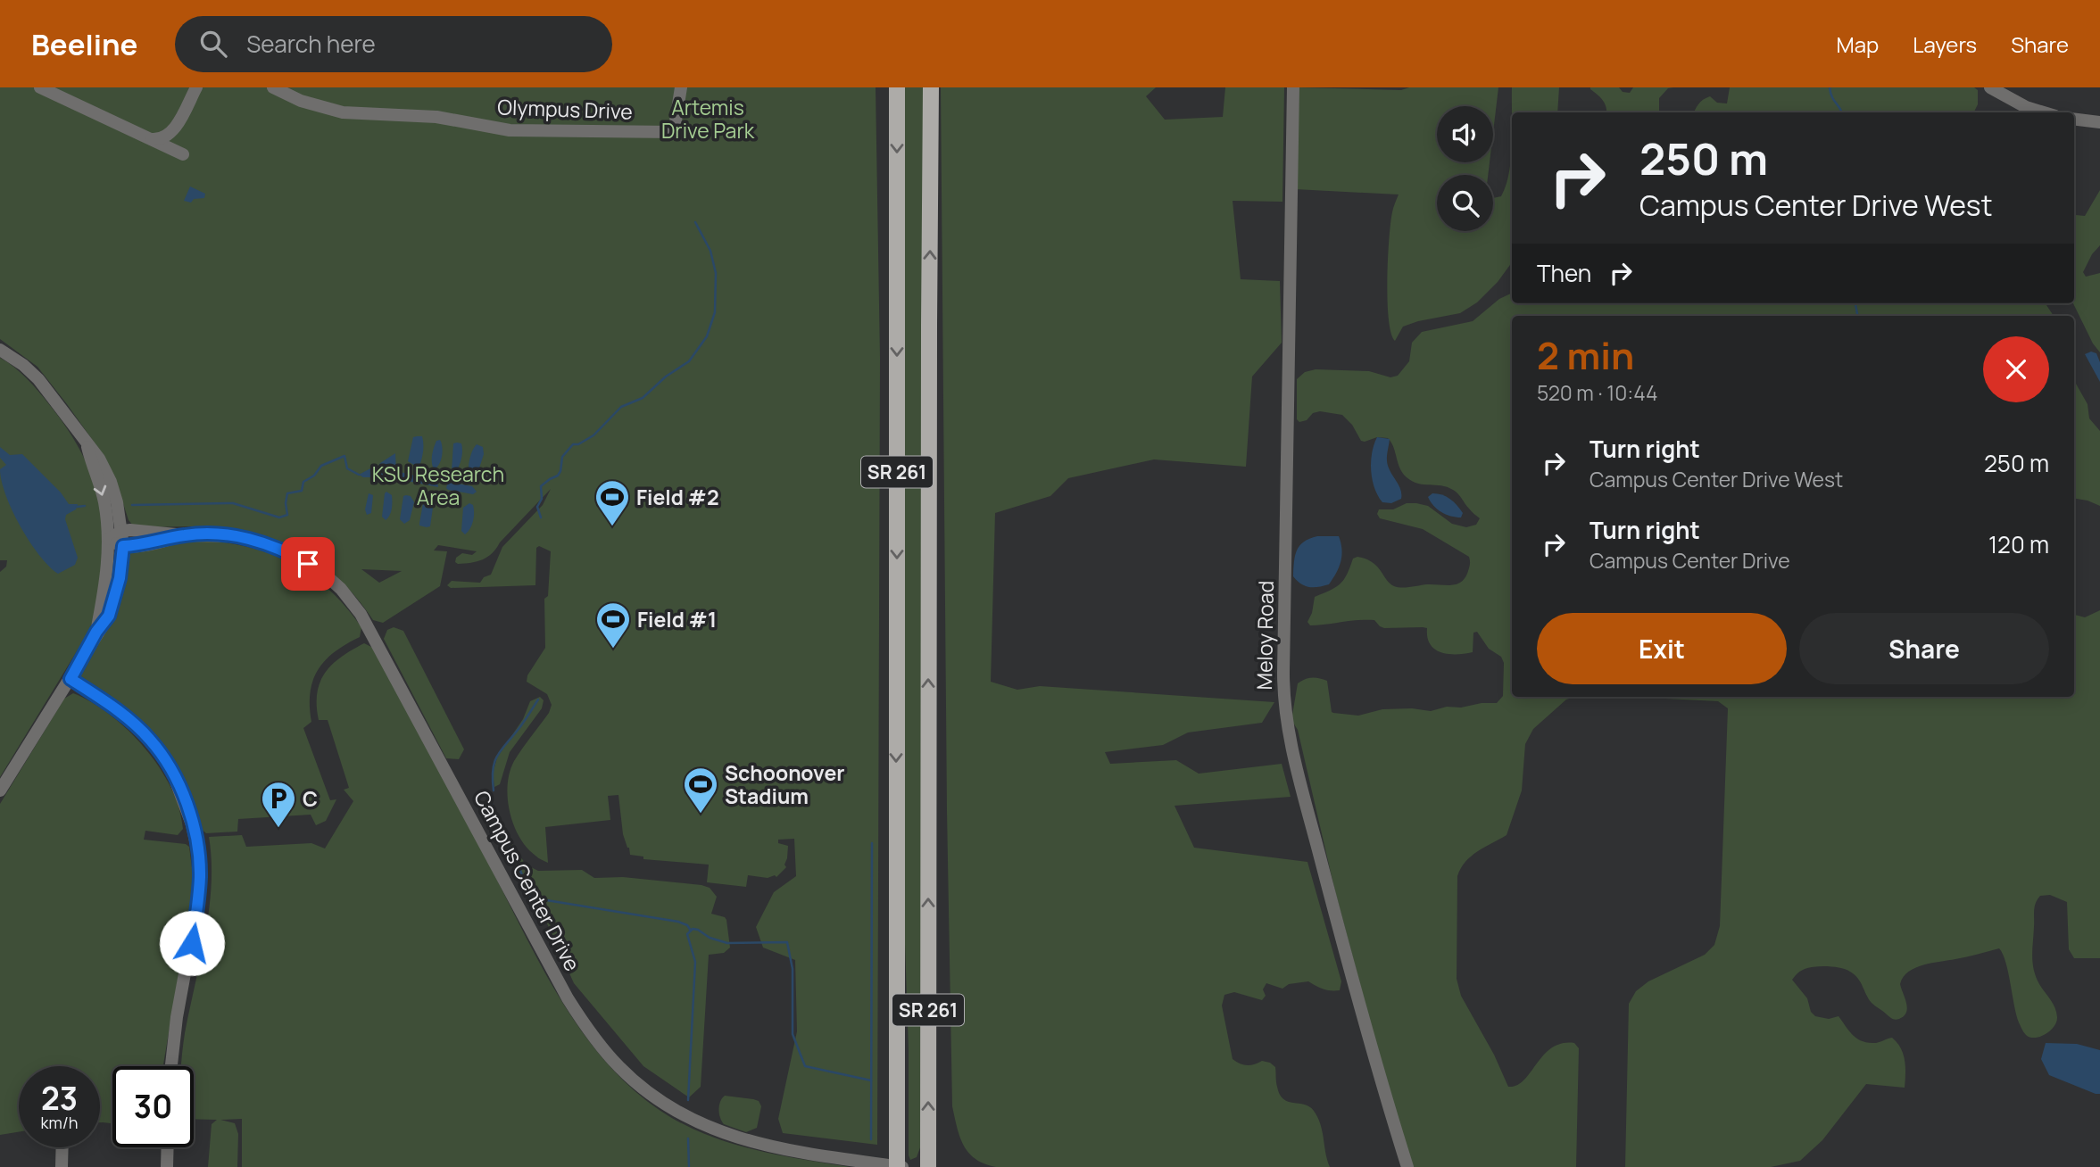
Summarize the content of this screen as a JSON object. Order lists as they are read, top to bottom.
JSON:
{
  "streets": {
    "main road": ["SR 261"],
    "street": ["Olympus Drive", "Meloy Road", "Campus Center Drive"]
  },
  "crossings": [
    ["SR 261", "Campus Center Drive"]
  ],
  "parks": ["Artemis Drive Park", "KSU Research Area"],
  "places": {
    "sports": ["Field #2", "Field #1", "Schoonover Stadium"],
    "parking": ["C"]
  },
  "page": {
    "header": "Beeline",
    "search": "Search here",
    "nav": ["Map", "Layers", "Share"],
    "turn": ["250 m", "Campus Center Drive West"],
    "then": "Then",
    "heading": ["2 min", "520 m · 10:44"],
    "list": [
      {
        "name": "Turn right",
        "note": "Campus Center Drive West",
        "value": "250 m"
      },
      {
        "name": "Turn right",
        "note": "Campus Center Drive",
        "value": "120 m"
      }
    ],
    "buttons": ["Exit", "Share"],
    "speed": "23 km/h",
    "limit": "30"
  }
}
